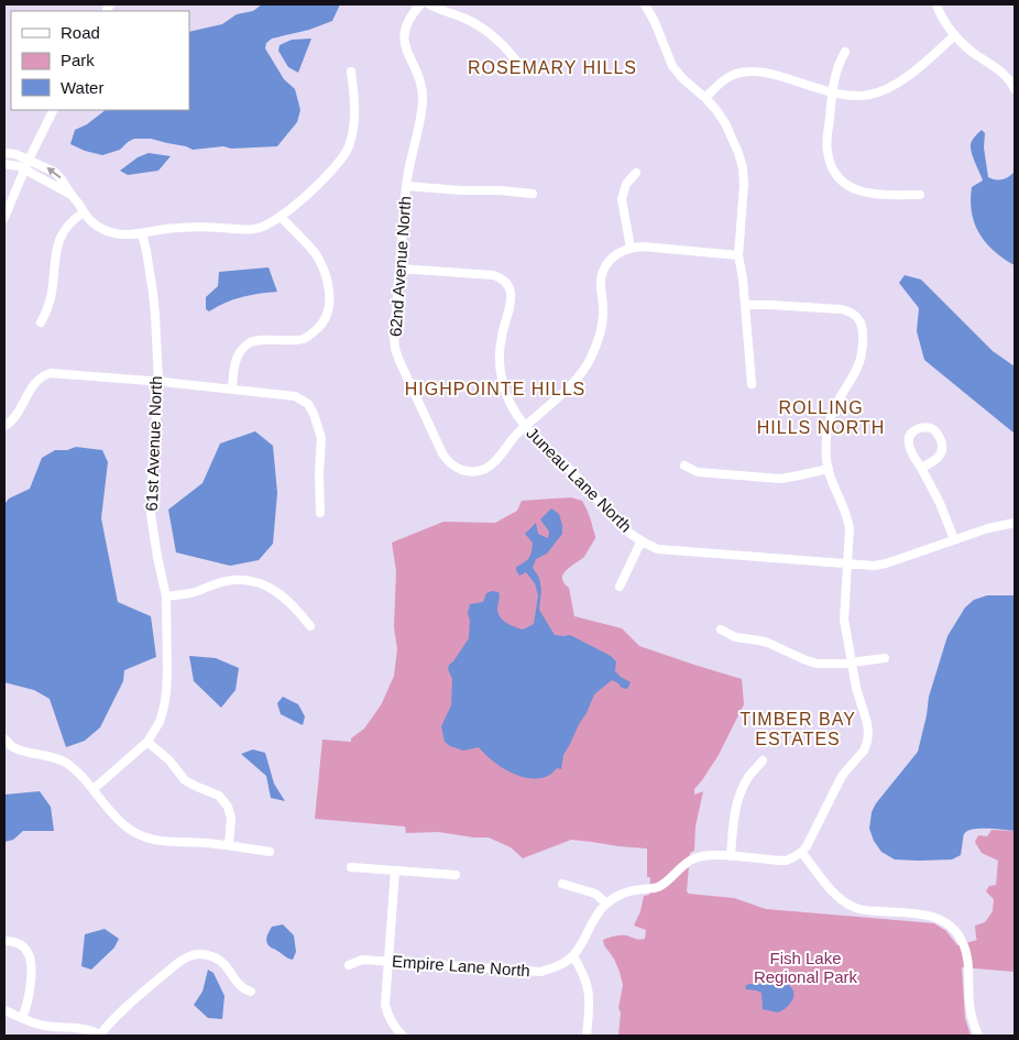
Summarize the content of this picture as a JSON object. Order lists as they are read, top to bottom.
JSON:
{
  "streets": {
    "street": [
      "62nd Avenue North",
      "61st Avenue North",
      "Juneau Lane North",
      "Empire Lane North"
    ]
  },
  "crossings": [
    ["62nd Avenue North", "Juneau Lane North"]
  ],
  "districts": [
    "ROSEMARY HILLS",
    "HIGHPOINTE HILLS",
    "ROLLING HILLS NORTH",
    "TIMBER BAY ESTATES"
  ],
  "parks": ["Fish Lake Regional Park"],
  "legend": ["Road", "Park", "Water"]
}
